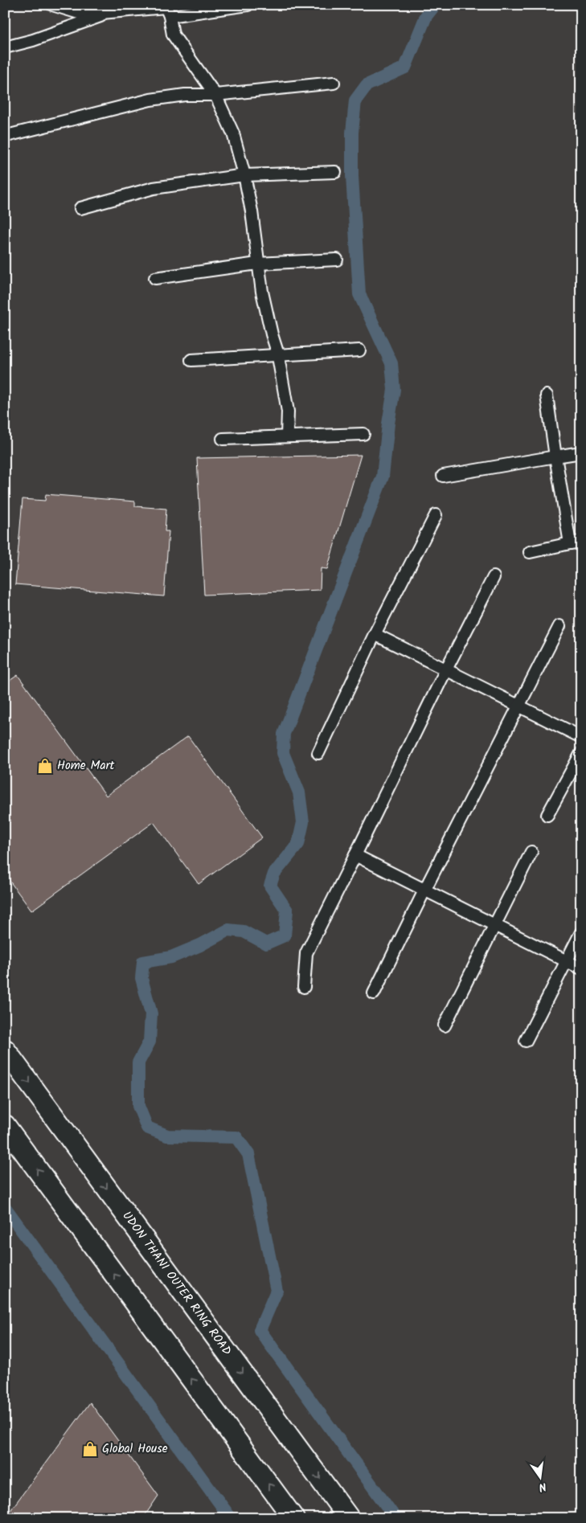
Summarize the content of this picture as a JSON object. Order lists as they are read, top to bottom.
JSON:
{
  "streets": {
    "highway": ["UDON THANI OUTER RING ROAD"]
  },
  "places": {
    "shop": ["Home Mart", "Global House"]
  },
  "north": "bottom"
}
